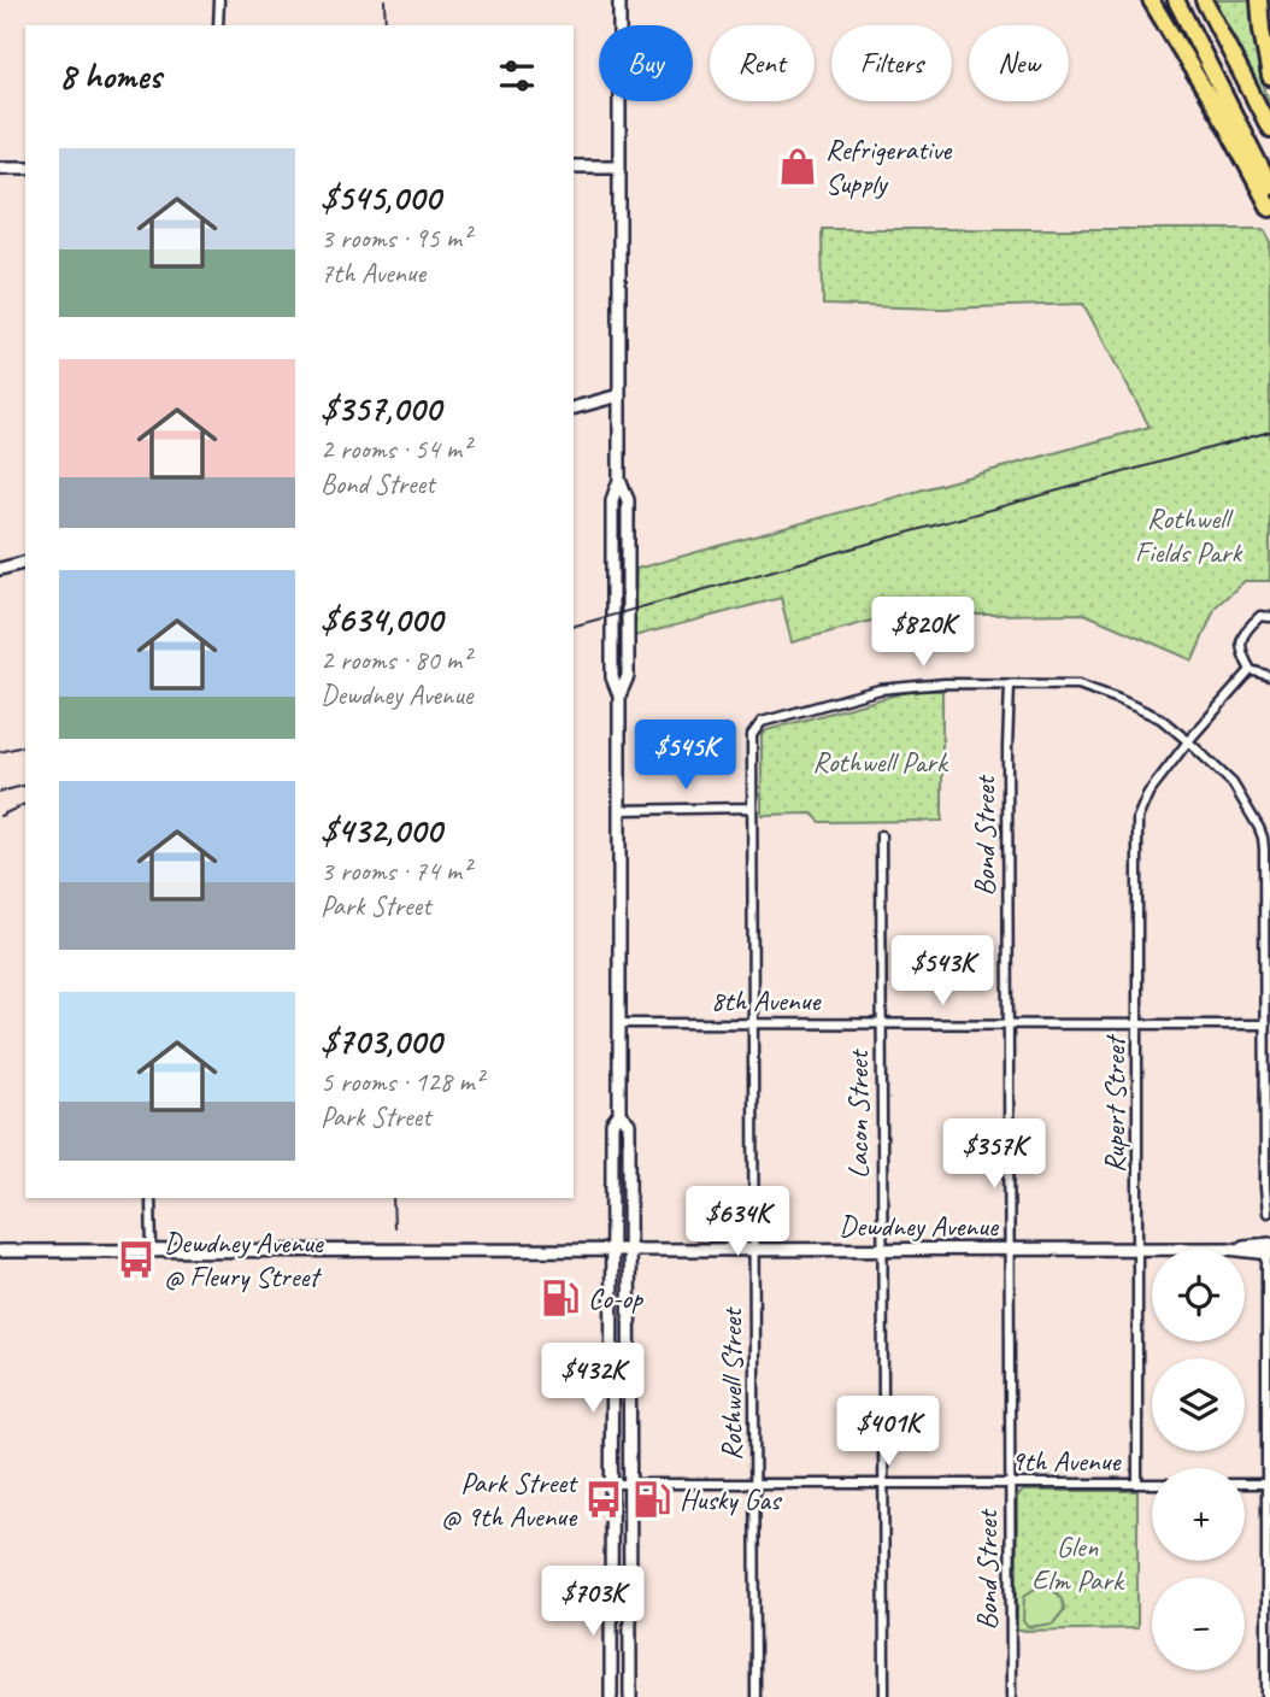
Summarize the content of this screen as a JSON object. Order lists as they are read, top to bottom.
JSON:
{
  "streets": {
    "main road": ["Dewdney Avenue"],
    "street": [
      "Bond Street",
      "8th Avenue",
      "Rupert Street",
      "Lacon Street",
      "Rothwell Street",
      "9th Avenue"
    ]
  },
  "crossings": [
    ["Bond Street", "8th Avenue"],
    ["Bond Street", "Dewdney Avenue"],
    ["Bond Street", "Rothwell Street"],
    ["Bond Street", "9th Avenue"],
    ["8th Avenue", "Rupert Street"],
    ["8th Avenue", "Lacon Street"],
    ["8th Avenue", "Rothwell Street"],
    ["Rupert Street", "Dewdney Avenue"],
    ["Rupert Street", "Rothwell Street"],
    ["Rupert Street", "9th Avenue"],
    ["Lacon Street", "Dewdney Avenue"],
    ["Lacon Street", "9th Avenue"],
    ["Dewdney Avenue", "Rothwell Street"],
    ["Rothwell Street", "9th Avenue"]
  ],
  "parks": ["Rothwell Fields Park", "Rothwell Park", "Glen Elm Park"],
  "places": {
    "shop": ["Refrigerative Supply"],
    "bus stop": ["Dewdney Avenue @ Fleury Street", "Park Street @ 9th Avenue"],
    "fuel station": ["Co-op", "Husky Gas"]
  },
  "page": {
    "chip": [
      "Buy",
      "Rent",
      "Filters",
      "New"
    ],
    "heading": "8 homes",
    "list": [
      {
        "name": "$545,000",
        "note": "3 rooms · 95 m² · 7th Avenue"
      },
      {
        "name": "$357,000",
        "note": "2 rooms · 54 m² · Bond Street"
      },
      {
        "name": "$634,000",
        "note": "2 rooms · 80 m² · Dewdney Avenue"
      },
      {
        "name": "$432,000",
        "note": "3 rooms · 74 m² · Park Street"
      },
      {
        "name": "$703,000",
        "note": "5 rooms · 128 m² · Park Street"
      }
    ],
    "price": [
      "$820K",
      "$545K",
      "$543K",
      "$357K",
      "$634K",
      "$432K",
      "$401K",
      "$703K"
    ],
    "map_buttons": ["+", "−"]
  }
}
